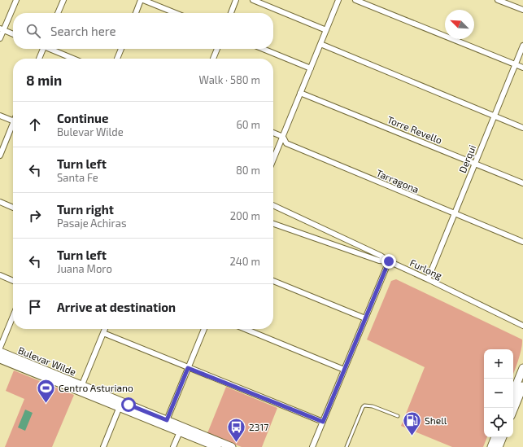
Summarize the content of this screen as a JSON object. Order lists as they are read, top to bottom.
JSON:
{
  "streets": {
    "main road": ["Bulevar Wilde"],
    "street": [
      "Torre Revello",
      "Derqui",
      "Tarragona",
      "Furlong"
    ]
  },
  "crossings": [
    ["Torre Revello", "Derqui"],
    ["Derqui", "Tarragona"],
    ["Derqui", "Furlong"]
  ],
  "places": {
    "sports": ["Centro Asturiano"],
    "fuel station": ["Shell"],
    "bus stop": ["2317"]
  },
  "north": "top left",
  "page": {
    "search": "Search here",
    "heading": ["8 min", "Walk · 580 m"],
    "list": [
      ["Continue", "Bulevar Wilde", "60 m"],
      ["Turn left", "Santa Fe", "80 m"],
      ["Turn right", "Pasaje Achiras", "200 m"],
      ["Turn left", "Juana Moro", "240 m"],
      "Arrive at destination"
    ],
    "map_buttons": ["+", "−"]
  }
}
